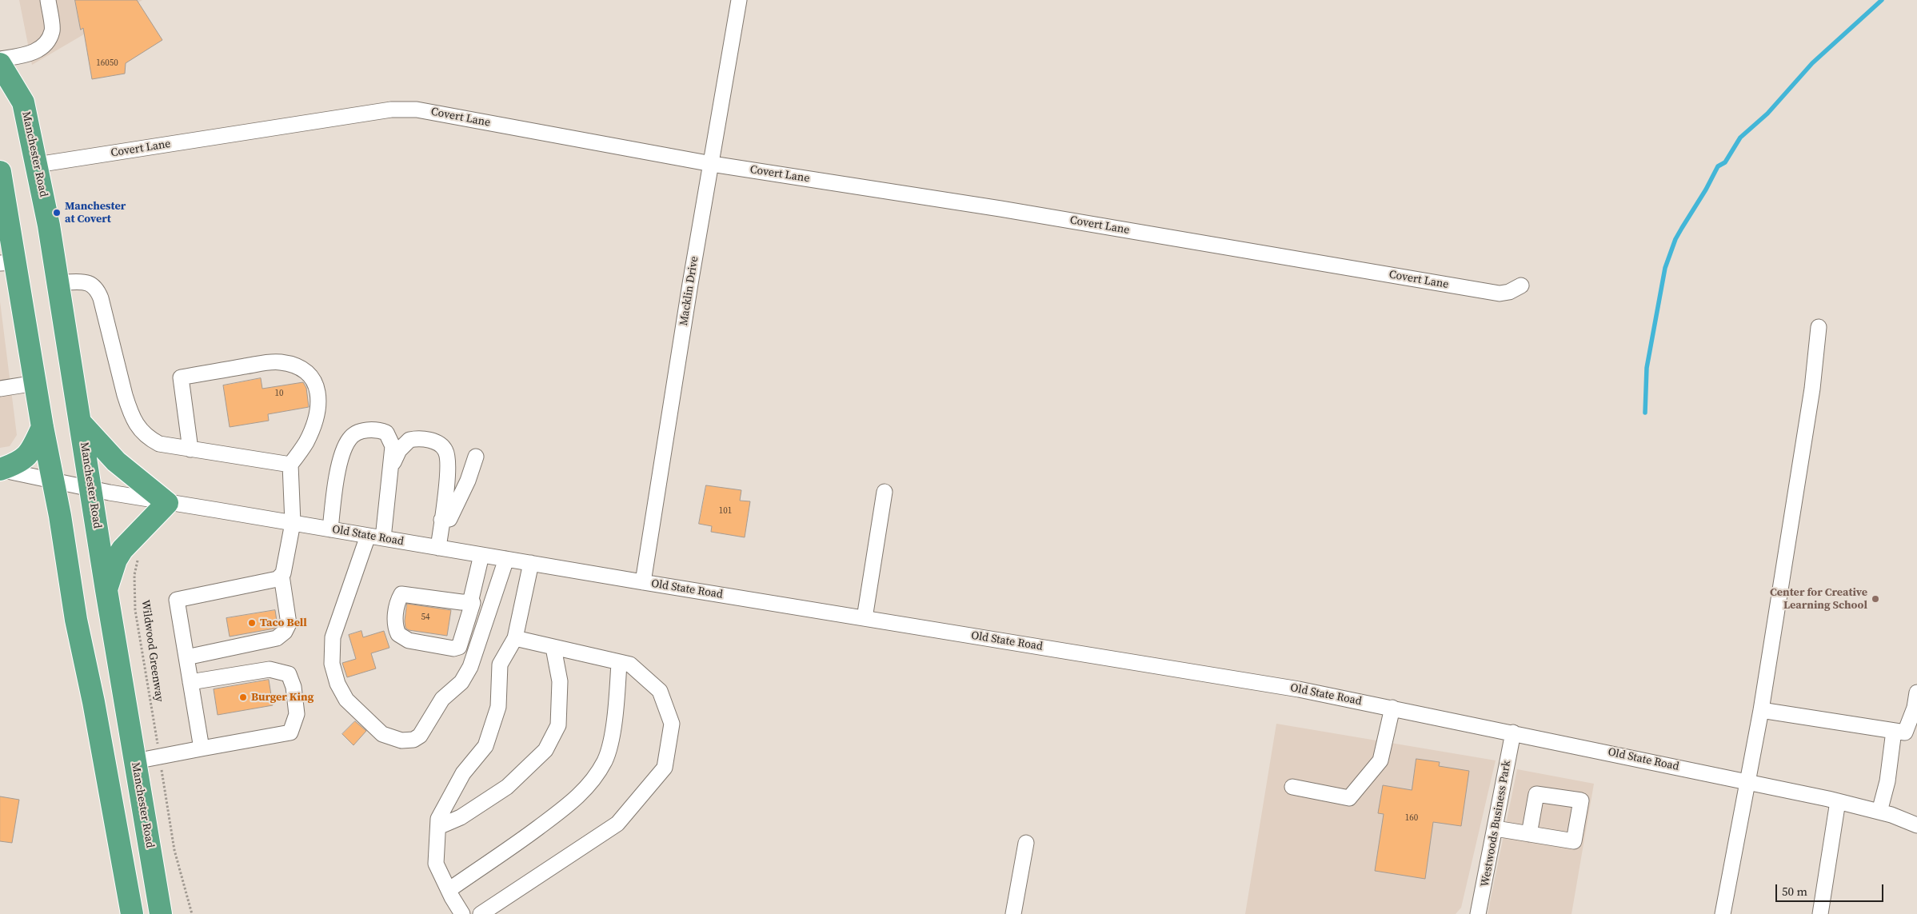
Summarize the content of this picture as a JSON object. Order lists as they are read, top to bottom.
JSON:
{
  "streets": {
    "highway": ["Manchester Road"],
    "street": [
      "Covert Lane",
      "Macklin Drive",
      "Old State Road",
      "Westwoods Business Park"
    ],
    "path": ["Wildwood Greenway"]
  },
  "crossings": [
    ["Covert Lane", "Manchester Road"],
    ["Covert Lane", "Macklin Drive"],
    ["Manchester Road", "Old State Road"],
    ["Macklin Drive", "Old State Road"],
    ["Old State Road", "Westwoods Business Park"]
  ],
  "places": [
    "Manchester at Covert",
    "Center for Creative Learning School",
    "Taco Bell",
    "Burger King"
  ],
  "house_numbers": [
    "16050",
    "10",
    "101",
    "54",
    "160"
  ],
  "scale_bar": "50 m"
}
